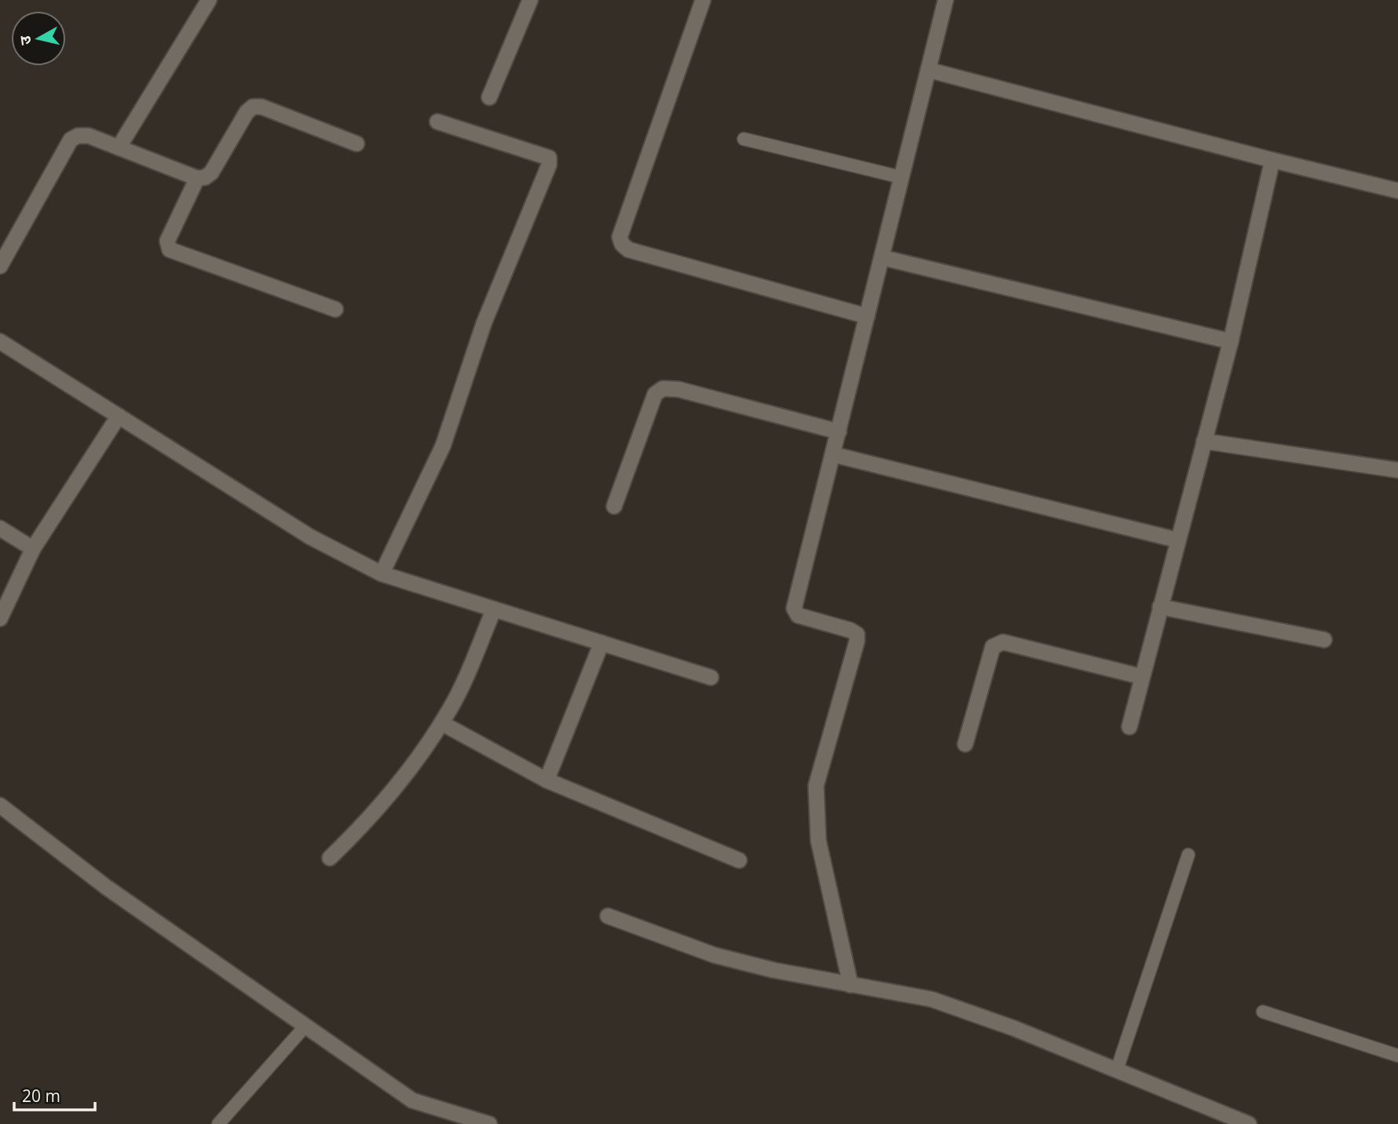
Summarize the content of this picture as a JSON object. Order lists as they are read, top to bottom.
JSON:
{
  "scale_bar": "20 m",
  "north": "left"
}
